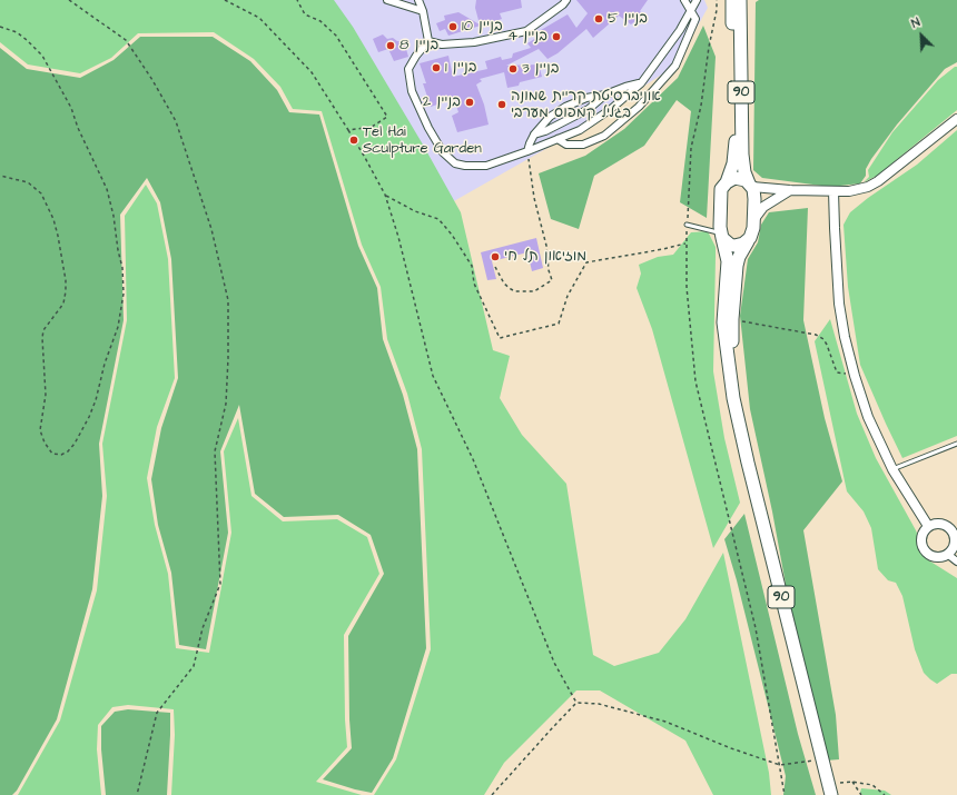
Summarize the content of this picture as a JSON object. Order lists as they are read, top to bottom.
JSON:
{
  "streets": {
    "highway": ["90"]
  },
  "places": [
    "בניין 5",
    "בניין 10",
    "בניין 4",
    "בניין 8",
    "בניין 1",
    "בניין 3",
    "בניין 2",
    "אוניברסיטת קריית שמונה בגליל קמפוס מערבי",
    "Tel Hai Sculpture Garden",
    "מוזיאון תל חי"
  ],
  "north": "top left"
}
